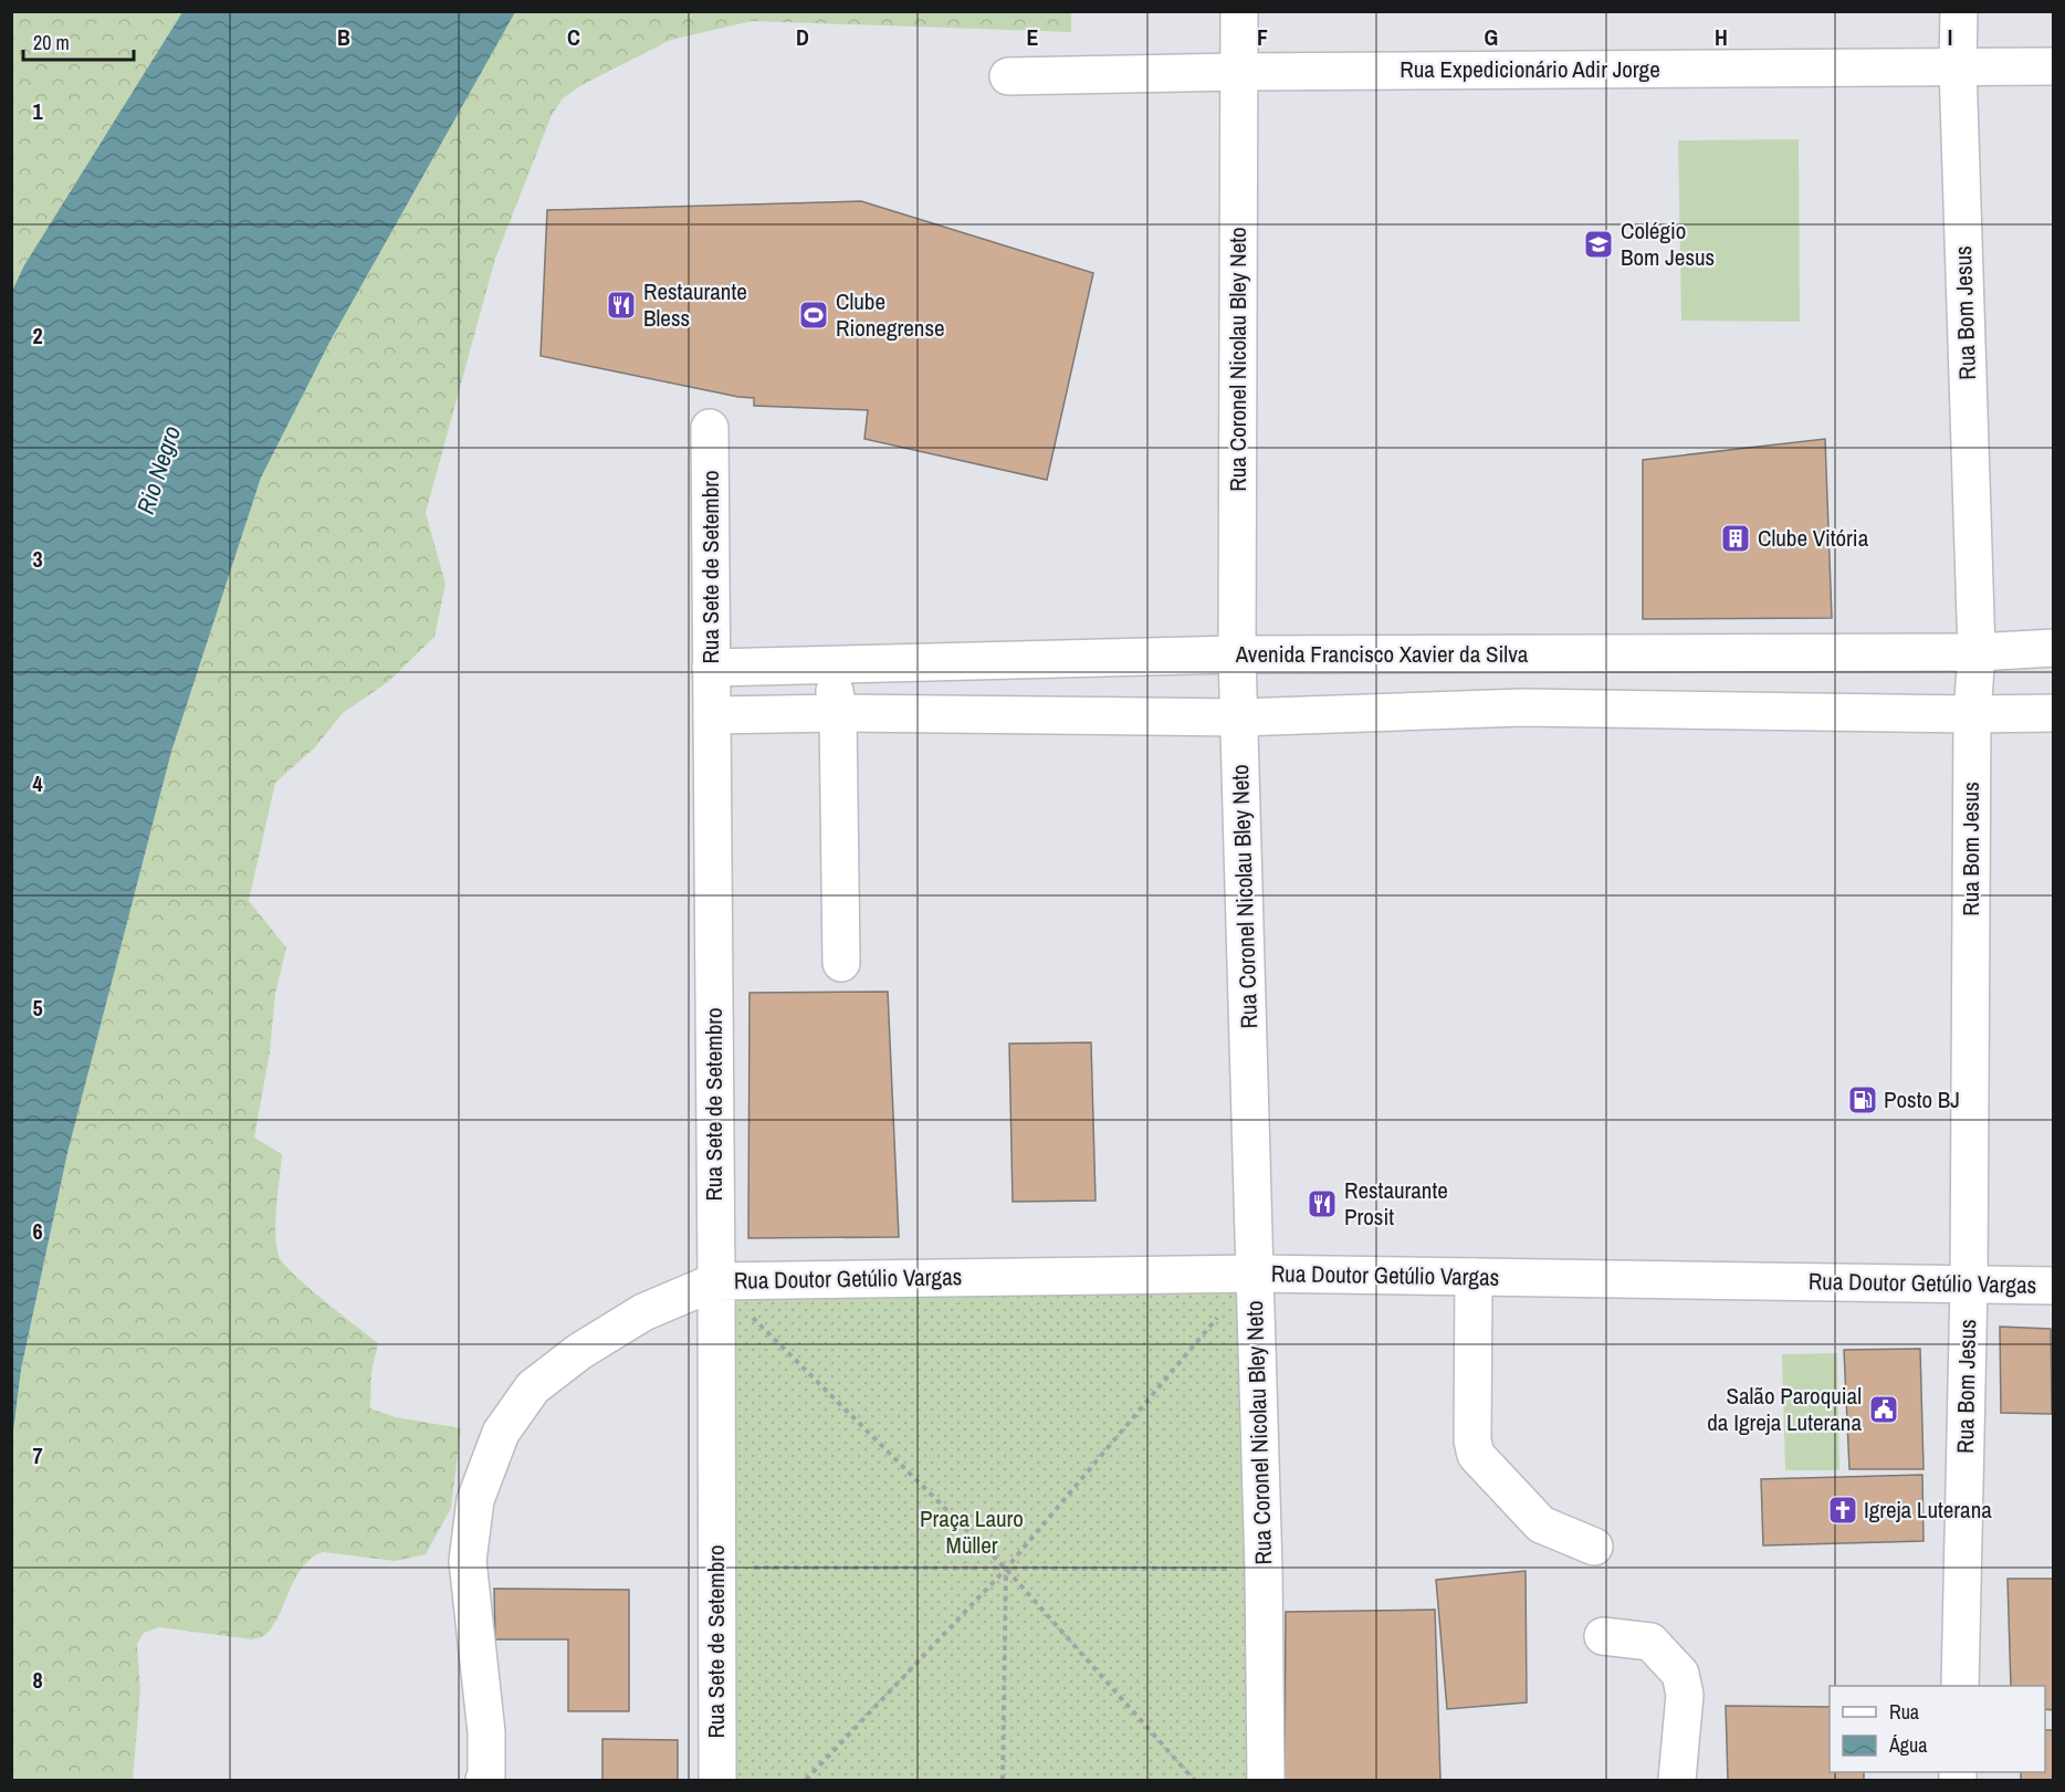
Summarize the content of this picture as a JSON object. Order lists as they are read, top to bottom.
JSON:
{
  "streets": {
    "street": [
      "Rua Expedicionário Adir Jorge",
      "Rua Bom Jesus",
      "Rua Coronel Nicolau Bley Neto",
      "Rua Sete de Setembro",
      "Avenida Francisco Xavier da Silva",
      "Rua Doutor Getúlio Vargas"
    ]
  },
  "crossings": [
    ["Rua Expedicionário Adir Jorge", "Rua Bom Jesus"],
    ["Rua Expedicionário Adir Jorge", "Rua Coronel Nicolau Bley Neto"],
    ["Rua Bom Jesus", "Avenida Francisco Xavier da Silva"],
    ["Rua Bom Jesus", "Rua Doutor Getúlio Vargas"],
    ["Rua Coronel Nicolau Bley Neto", "Avenida Francisco Xavier da Silva"],
    ["Rua Coronel Nicolau Bley Neto", "Rua Doutor Getúlio Vargas"],
    ["Rua Sete de Setembro", "Avenida Francisco Xavier da Silva"],
    ["Rua Sete de Setembro", "Rua Doutor Getúlio Vargas"]
  ],
  "water": ["Rio Negro"],
  "parks": ["Praça Lauro Müller"],
  "places": {
    "school or university": ["Colégio Bom Jesus"],
    "restaurant": ["Restaurante Bless", "Restaurante Prosit"],
    "sports": ["Clube Rionegrense"],
    "building": ["Clube Vitória"],
    "fuel station": ["Posto BJ"],
    "public building": ["Salão Paroquial da Igreja Luterana"],
    "church": ["Igreja Luterana"]
  },
  "legend": ["Rua", "Água"],
  "scale_bar": "20 m",
  "grid": {
    "columns": [
      "B",
      "C",
      "D",
      "E",
      "F",
      "G",
      "H",
      "I"
    ],
    "rows": [
      "1",
      "2",
      "3",
      "4",
      "5",
      "6",
      "7",
      "8"
    ]
  }
}
